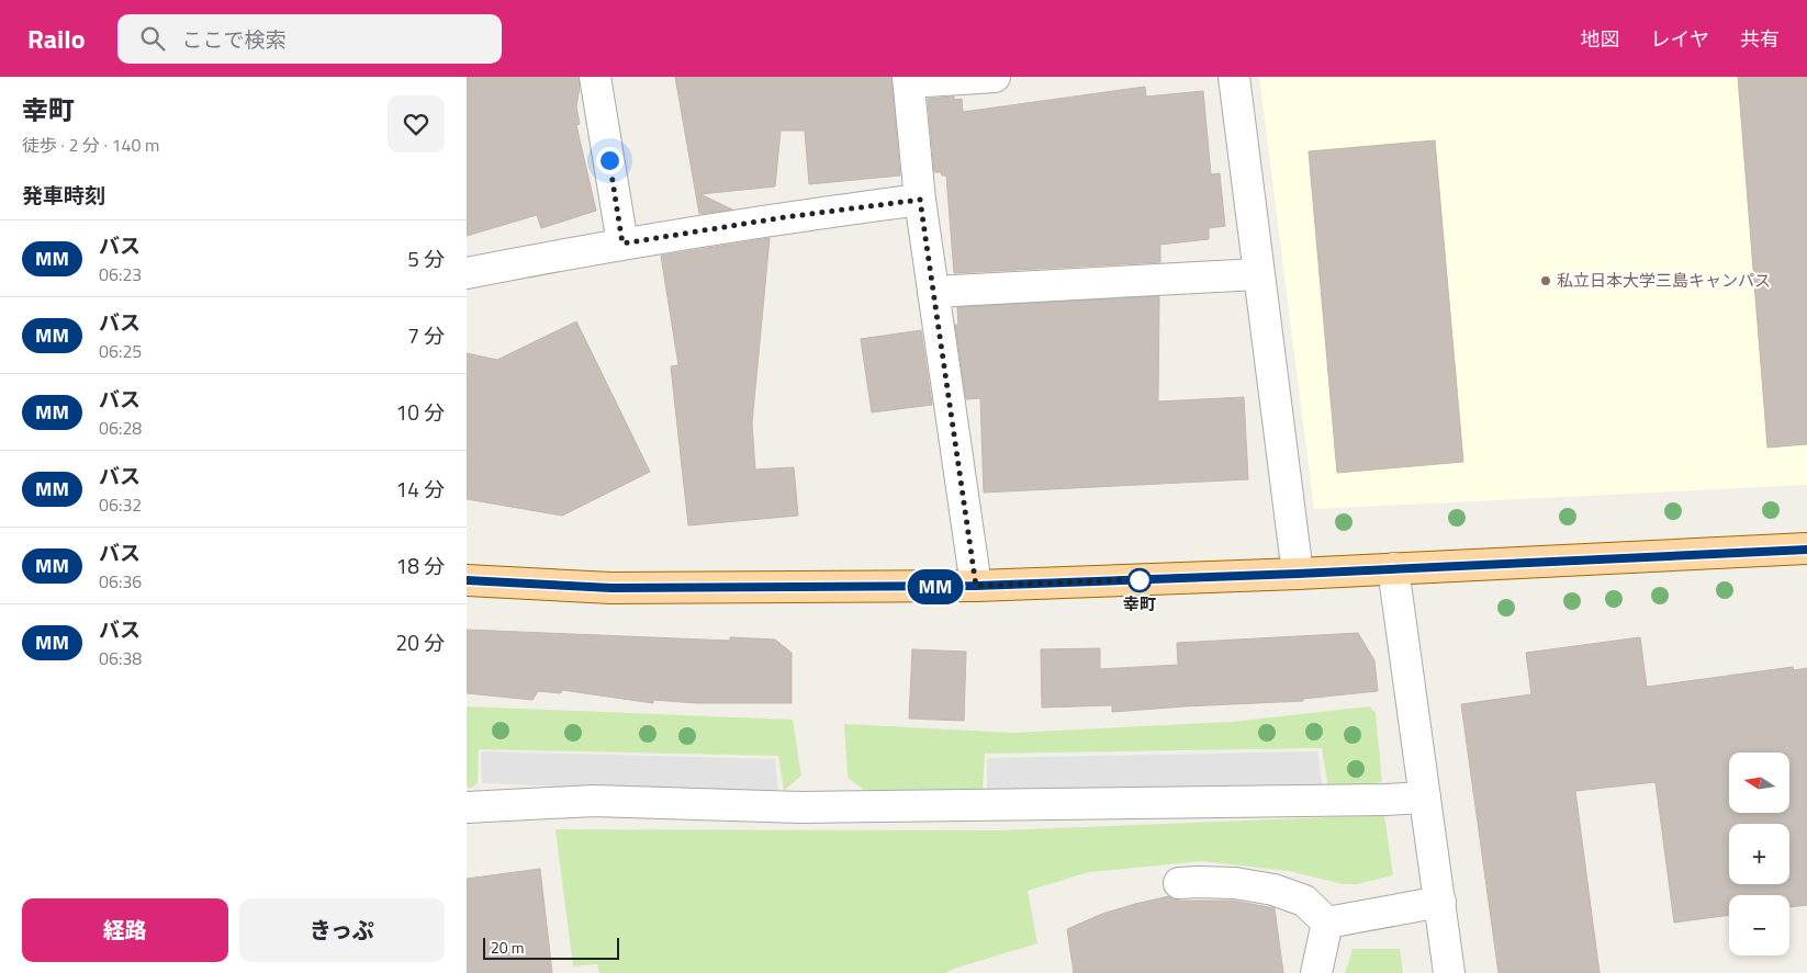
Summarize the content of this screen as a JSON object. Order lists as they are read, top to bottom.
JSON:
{
  "places": ["私立日本大学三島キャンパス", "幸町"],
  "lines": ["bus line MM"],
  "scale_bar": "20 m",
  "north": "left",
  "page": {
    "header": "Railo",
    "search": "ここで検索",
    "nav": ["地図", "レイヤ", "共有"],
    "heading": [
      ["幸町", "徒歩 · 2 分 · 140 m"],
      "発車時刻"
    ],
    "on_map": "MM",
    "list": [
      {
        "mark": "MM",
        "name": "バス",
        "note": "06:23",
        "value": "5 分"
      },
      {
        "mark": "MM",
        "name": "バス",
        "note": "06:25",
        "value": "7 分"
      },
      {
        "mark": "MM",
        "name": "バス",
        "note": "06:28",
        "value": "10 分"
      },
      {
        "mark": "MM",
        "name": "バス",
        "note": "06:32",
        "value": "14 分"
      },
      {
        "mark": "MM",
        "name": "バス",
        "note": "06:36",
        "value": "18 分"
      },
      {
        "mark": "MM",
        "name": "バス",
        "note": "06:38",
        "value": "20 分"
      }
    ],
    "map_buttons": ["+", "−"],
    "buttons": ["経路", "きっぷ"],
    "scale": "20 m"
  }
}
